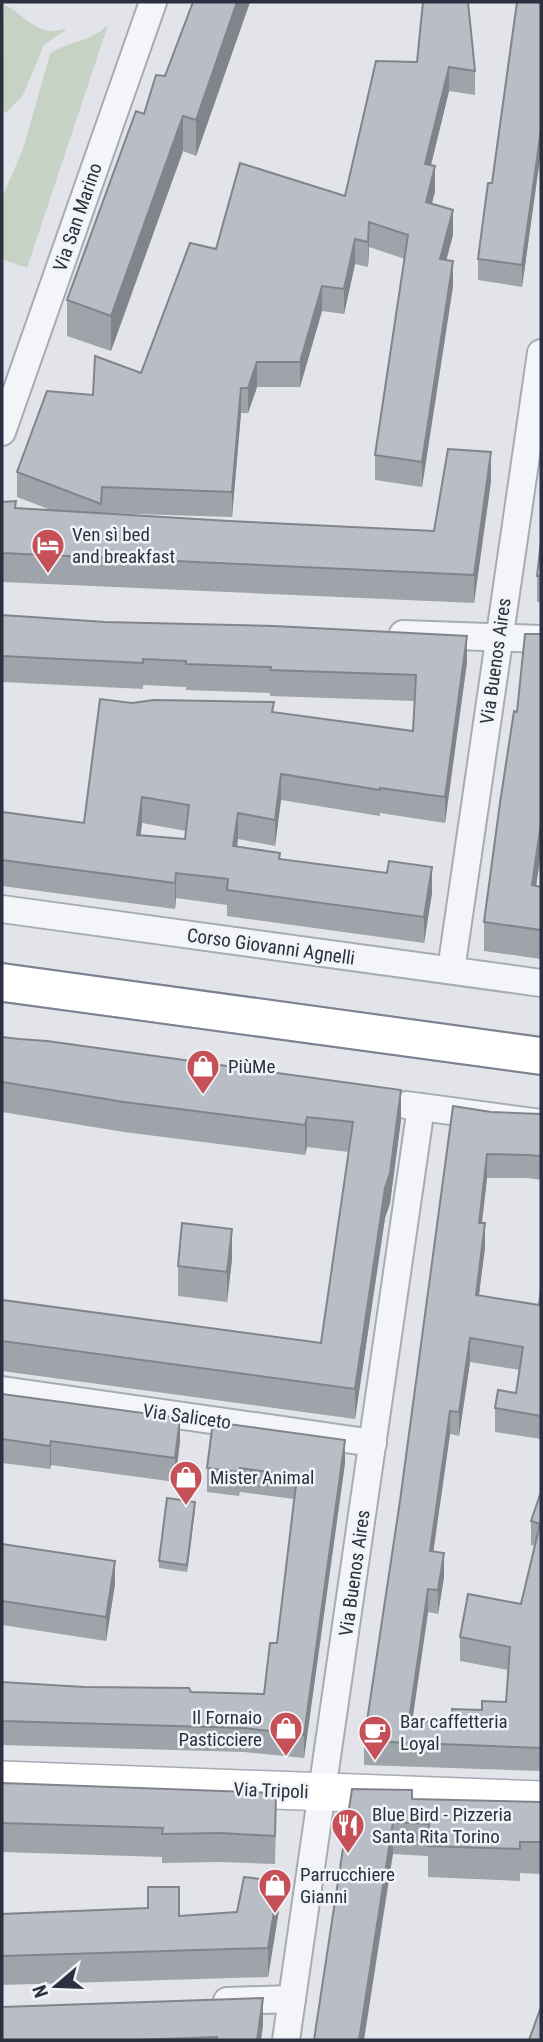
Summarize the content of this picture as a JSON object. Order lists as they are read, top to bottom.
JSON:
{
  "streets": {
    "main road": ["Via Tripoli"],
    "street": [
      "Via San Marino",
      "Via Buenos Aires",
      "Corso Giovanni Agnelli",
      "Via Saliceto"
    ]
  },
  "crossings": [
    ["Via Buenos Aires", "Corso Giovanni Agnelli"],
    ["Via Buenos Aires", "Via Saliceto"],
    ["Via Buenos Aires", "Via Tripoli"]
  ],
  "places": {
    "hotel": ["Ven sì bed and breakfast"],
    "shop": [
      "PiùMe",
      "Mister Animal",
      "Il Fornaio Pasticciere",
      "Parrucchiere Gianni"
    ],
    "cafe": ["Bar caffetteria Loyal"],
    "restaurant": ["Blue Bird - Pizzeria Santa Rita Torino"]
  },
  "north": "left"
}
